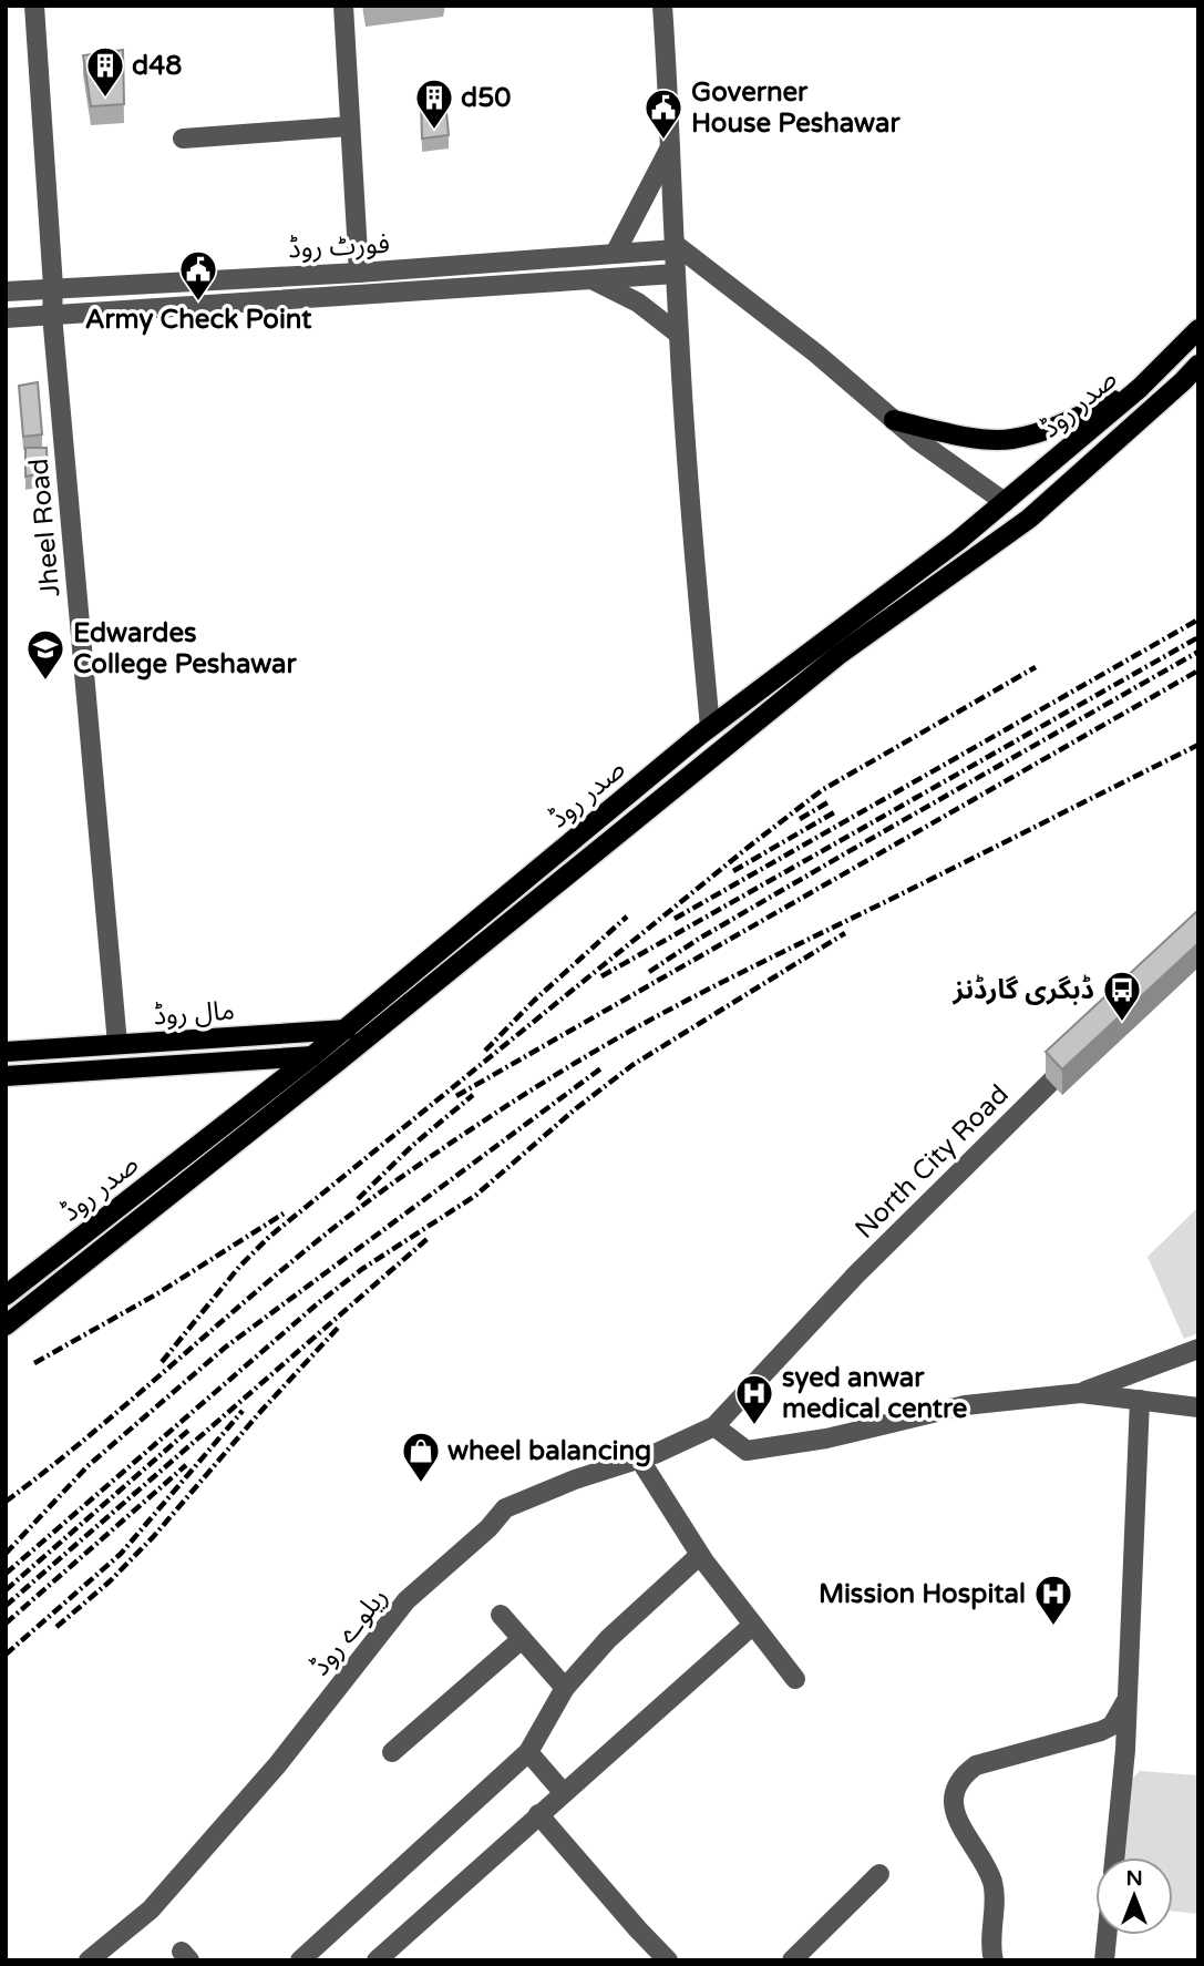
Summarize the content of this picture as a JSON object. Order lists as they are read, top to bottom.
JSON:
{
  "streets": {
    "main road": ["صدر روڈ", "مال روڈ"],
    "street": [
      "فورٹ روڈ",
      "Jheel Road",
      "North City Road",
      "ریلوے روڈ"
    ]
  },
  "crossings": [
    ["فورٹ روڈ", "Jheel Road"],
    ["صدر روڈ", "مال روڈ"],
    ["Jheel Road", "مال روڈ"],
    ["North City Road", "ریلوے روڈ"]
  ],
  "places": {
    "building": ["d48", "d50"],
    "public building": ["Governer House Peshawar", "Army Check Point"],
    "school or university": ["Edwardes College Peshawar"],
    "bus stop": ["ڈبگری گارڈنز"],
    "hospital": ["syed anwar medical centre", "Mission Hospital"],
    "shop": ["wheel balancing"]
  },
  "north": "top"
}
